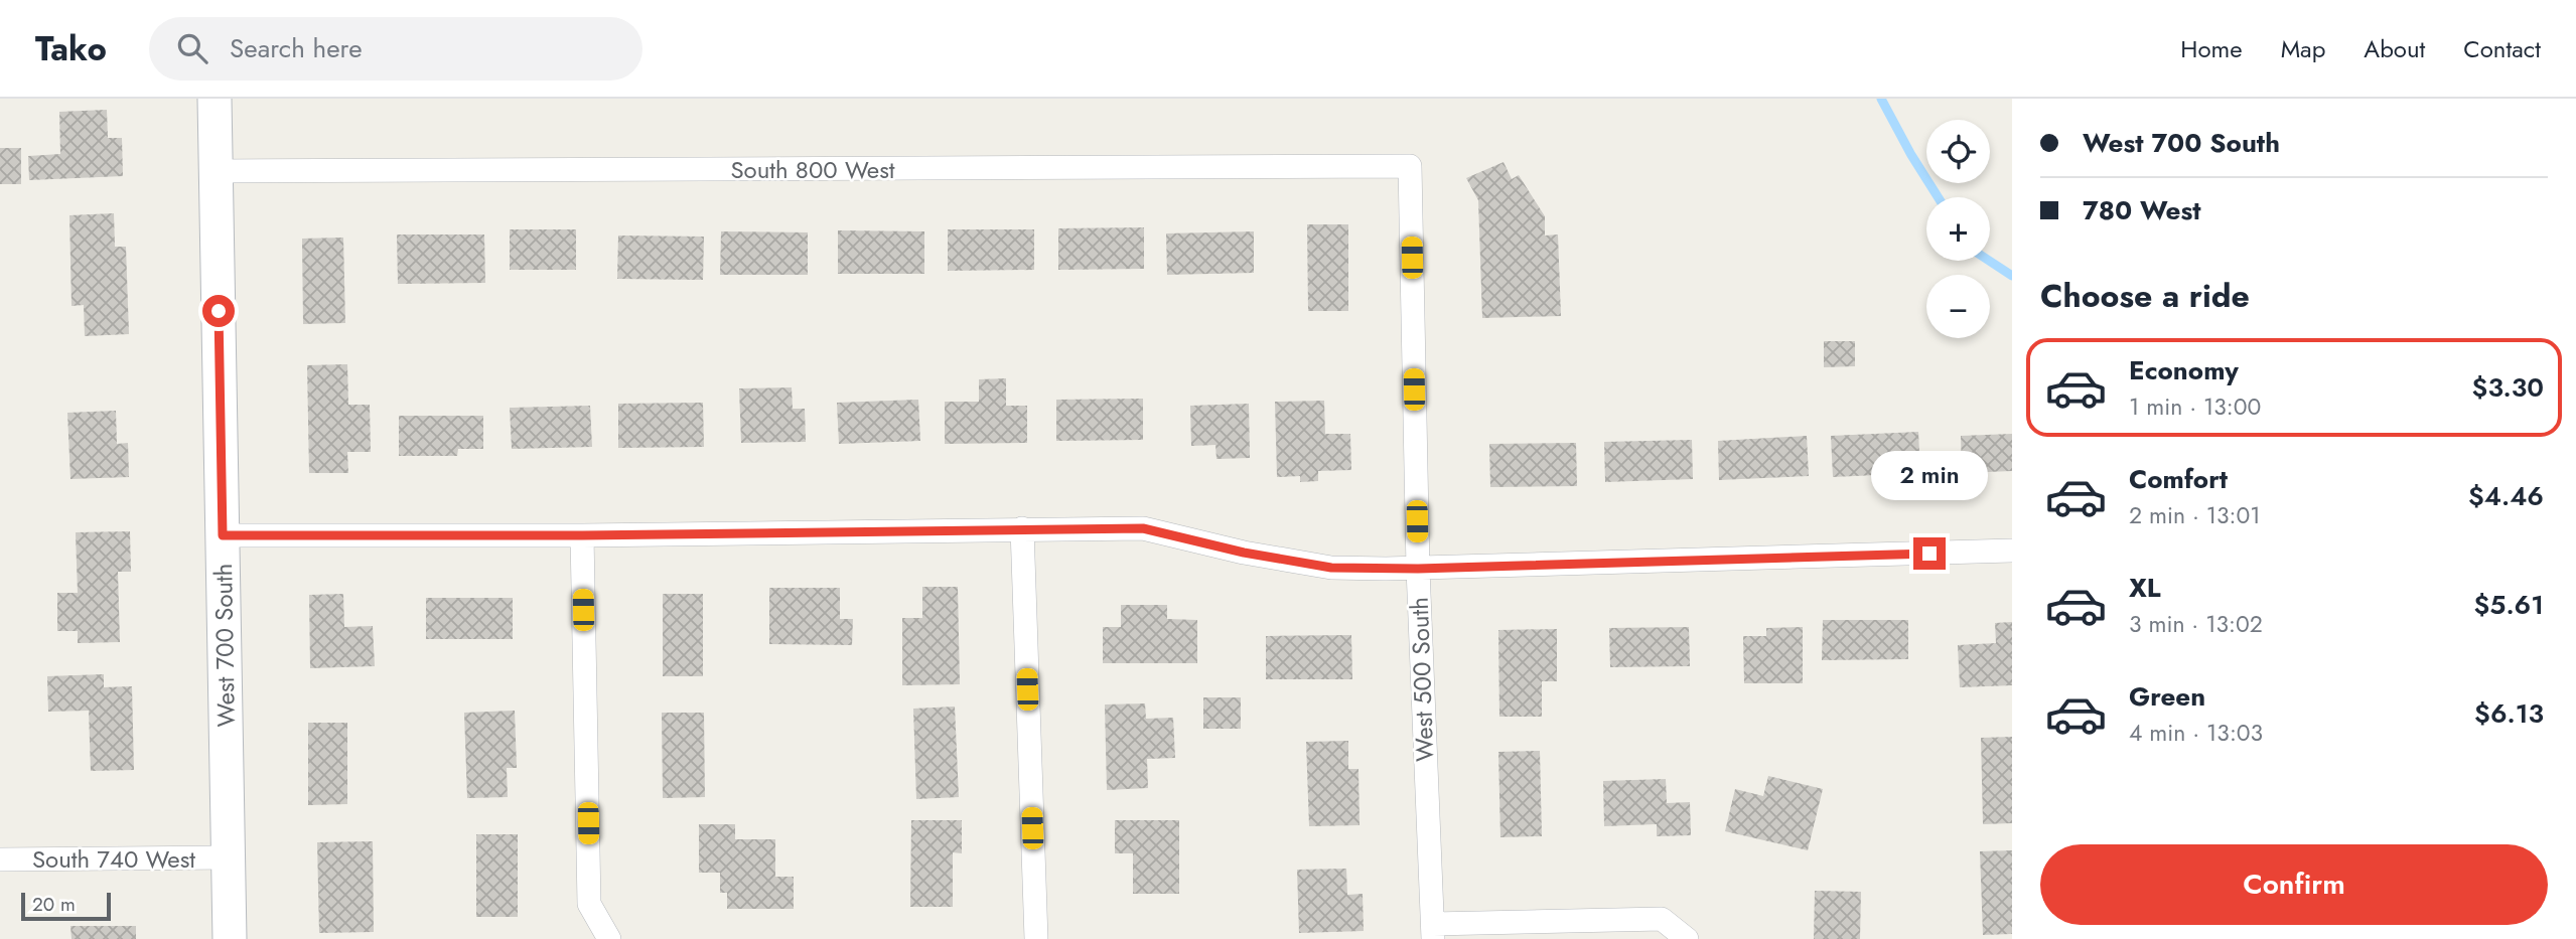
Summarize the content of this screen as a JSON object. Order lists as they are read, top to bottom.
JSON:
{
  "streets": {
    "street": [
      "South 800 West",
      "West 700 South",
      "West 500 South",
      "South 740 West"
    ]
  },
  "crossings": [
    ["South 800 West", "West 700 South"],
    ["South 800 West", "West 500 South"],
    ["West 700 South", "South 740 West"]
  ],
  "scale_bar": "20 m",
  "page": {
    "header": "Tako",
    "search": "Search here",
    "nav": [
      "Home",
      "Map",
      "About",
      "Contact"
    ],
    "banner": ["West 700 South", "780 West"],
    "map_buttons": ["+", "−"],
    "heading": "Choose a ride",
    "list": [
      {
        "name": "Economy",
        "note": "1 min · 13:00",
        "value": "$3.30"
      },
      {
        "name": "Comfort",
        "note": "2 min · 13:01",
        "value": "$4.46"
      },
      {
        "name": "XL",
        "note": "3 min · 13:02",
        "value": "$5.61"
      },
      {
        "name": "Green",
        "note": "4 min · 13:03",
        "value": "$6.13"
      }
    ],
    "bubble": "2 min",
    "buttons": "Confirm",
    "scale": "20 m"
  }
}
